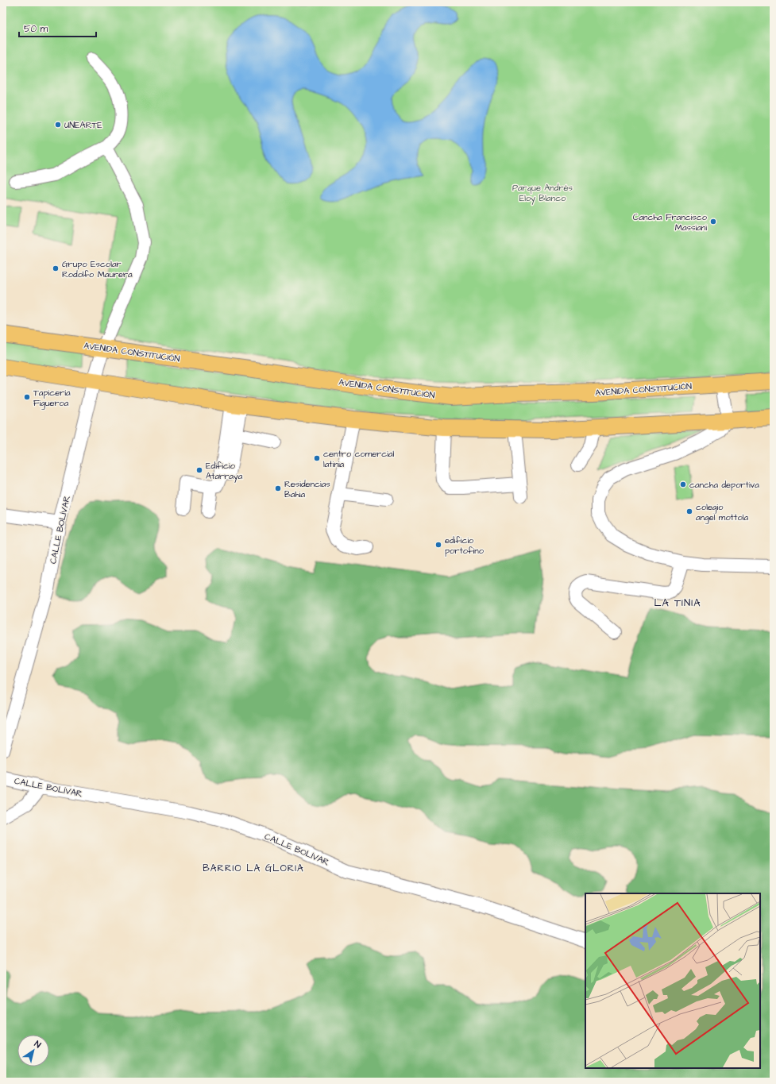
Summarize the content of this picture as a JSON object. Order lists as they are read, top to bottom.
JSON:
{
  "streets": {
    "main road": ["AVENIDA CONSTITUCIÓN"],
    "street": ["CALLE BOLÍVAR"]
  },
  "crossings": [
    ["AVENIDA CONSTITUCIÓN", "CALLE BOLÍVAR"]
  ],
  "districts": ["LA TINIA", "BARRIO LA GLORIA"],
  "parks": ["Parque Andrés Eloy Blanco"],
  "places": [
    "UNEARTE",
    "Cancha Francisco Massiani",
    "Grupo Escolar Rodolfo Maurera",
    "Tapicería Figueroa",
    "centro comercial latinia",
    "Edificio Atarraya",
    "cancha deportiva",
    "Residencias Bahia",
    "colegio angel mottola",
    "edificio portofino"
  ],
  "scale_bar": "50 m",
  "north": "top right"
}
